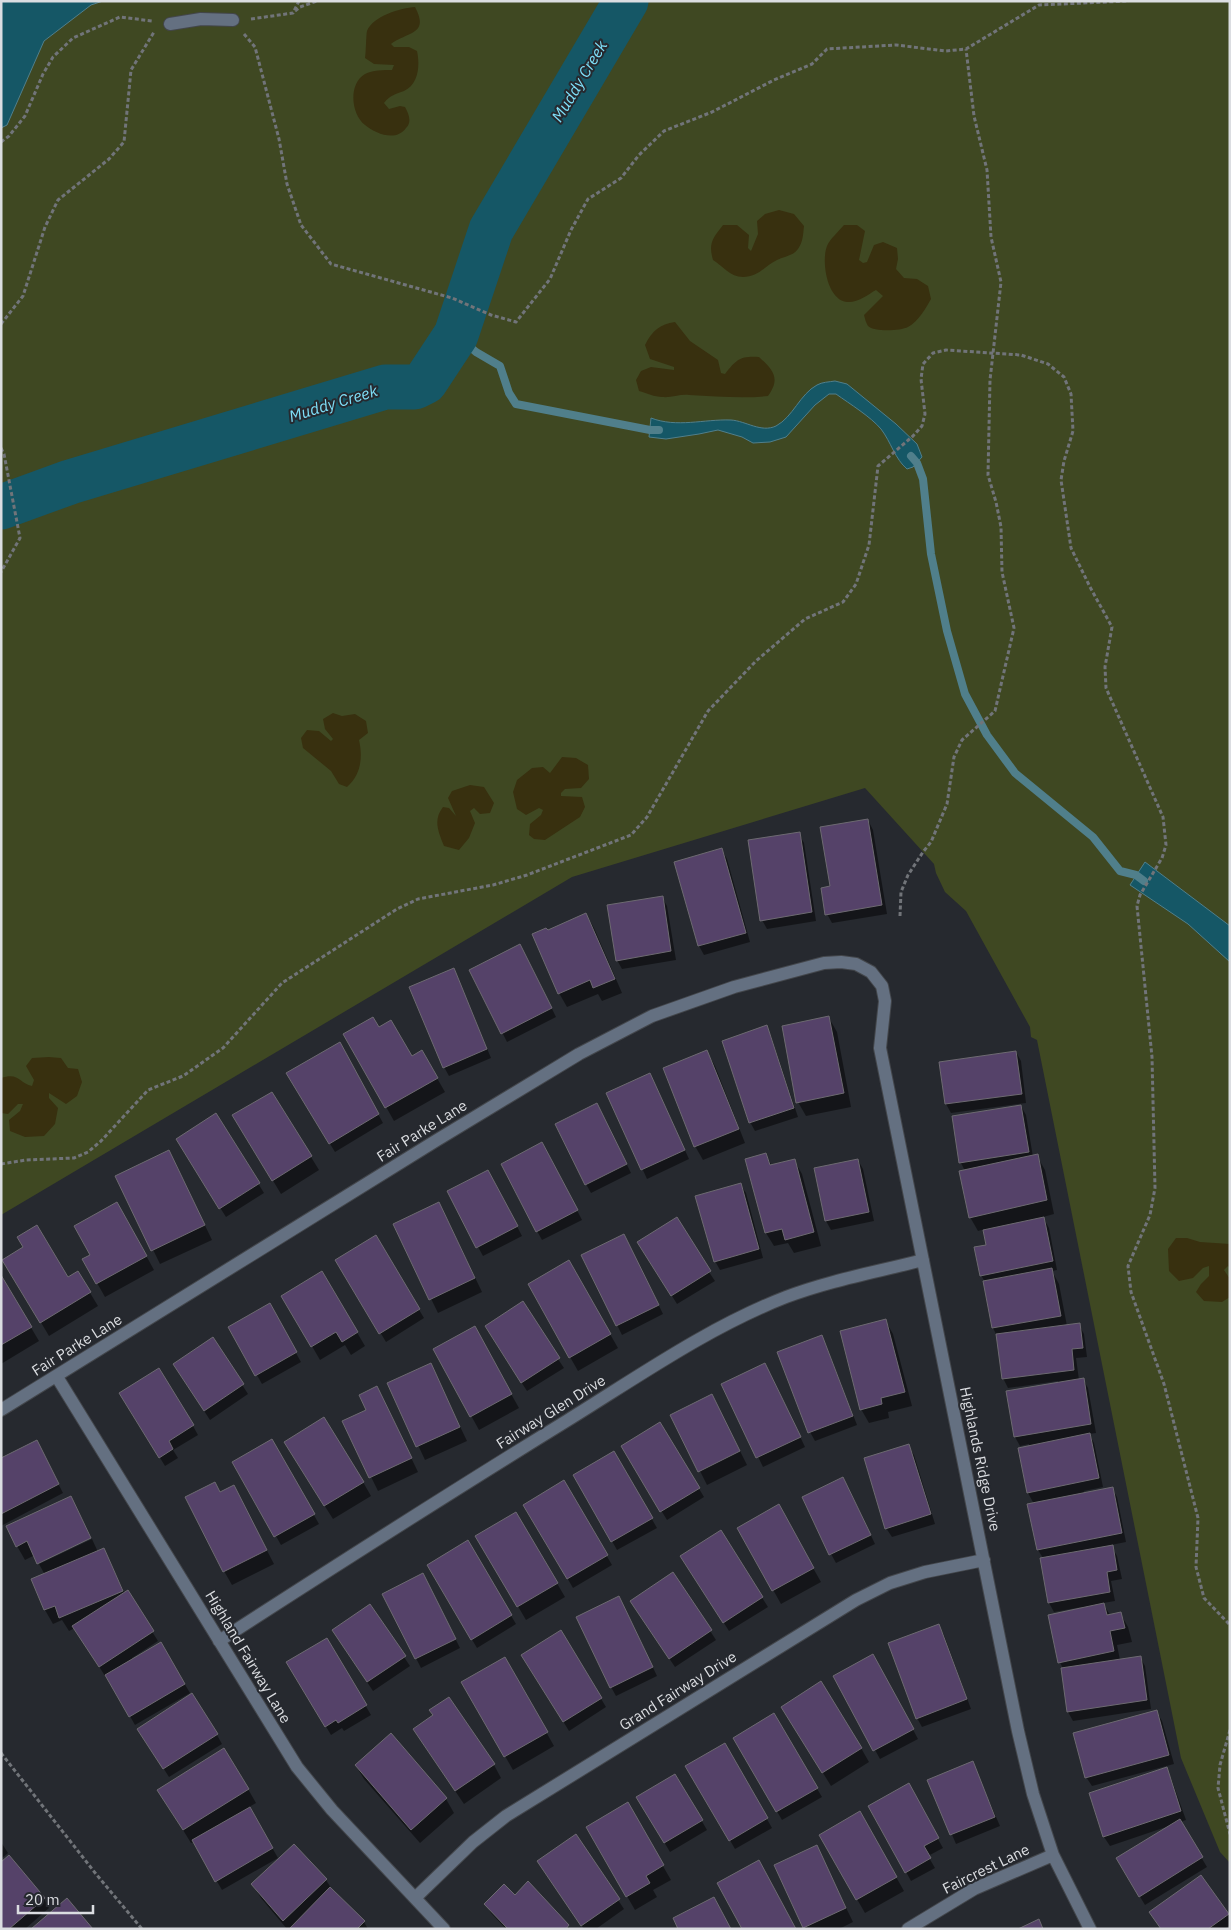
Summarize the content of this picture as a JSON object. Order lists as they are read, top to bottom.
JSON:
{
  "streets": {
    "street": [
      "Fair Parke Lane",
      "Fairway Glen Drive",
      "Highlands Ridge Drive",
      "Highland Fairway Lane",
      "Grand Fairway Drive",
      "Faircrest Lane"
    ]
  },
  "crossings": [
    ["Fair Parke Lane", "Highlands Ridge Drive"],
    ["Fair Parke Lane", "Highland Fairway Lane"],
    ["Fairway Glen Drive", "Highlands Ridge Drive"],
    ["Fairway Glen Drive", "Highland Fairway Lane"],
    ["Highlands Ridge Drive", "Grand Fairway Drive"],
    ["Highlands Ridge Drive", "Faircrest Lane"],
    ["Highland Fairway Lane", "Grand Fairway Drive"]
  ],
  "water": ["Muddy Creek"],
  "scale_bar": "20 m"
}
